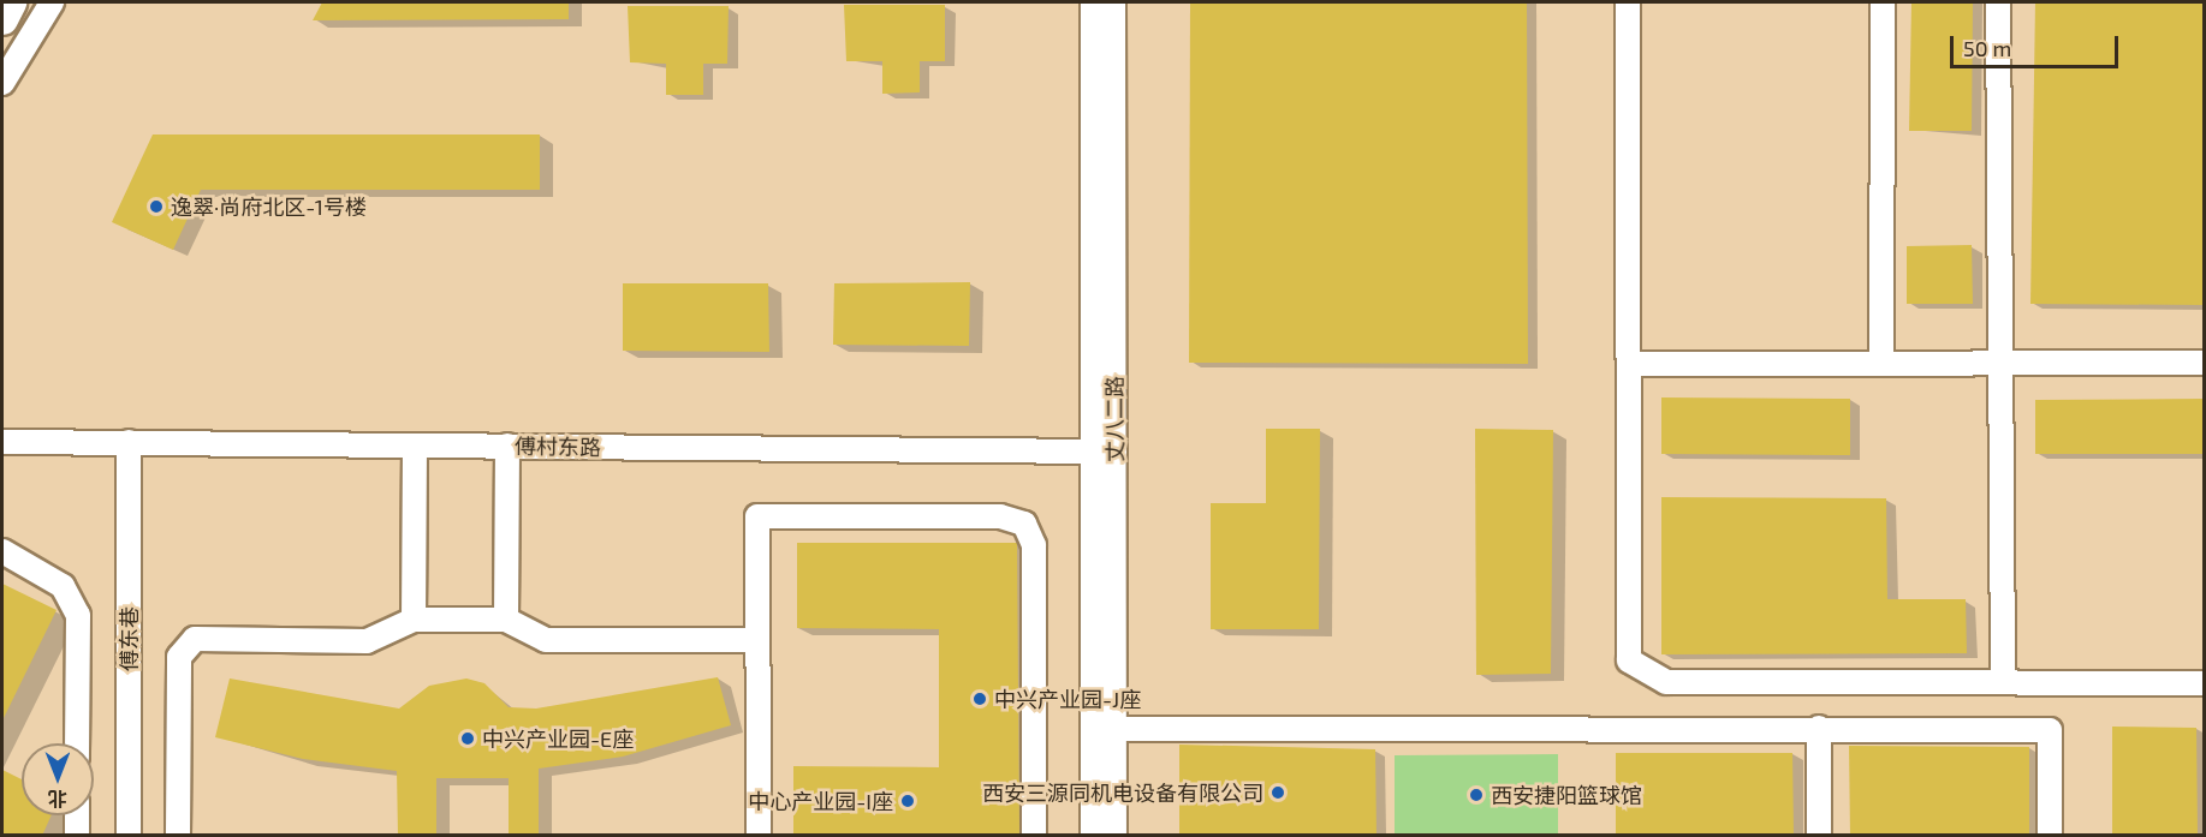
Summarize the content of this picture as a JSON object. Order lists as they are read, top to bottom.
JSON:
{
  "streets": {
    "street": ["丈八二路", "傅村东路", "傅东巷"]
  },
  "crossings": [
    ["丈八二路", "傅村东路"],
    ["傅村东路", "傅东巷"]
  ],
  "places": [
    "逸翠·尚府北区-1号楼",
    "中兴产业园-J座",
    "中兴产业园-E座",
    "西安三源同机电设备有限公司",
    "西安捷阳篮球馆",
    "中心产业园-I座"
  ],
  "scale_bar": "50 m",
  "north": "bottom"
}
